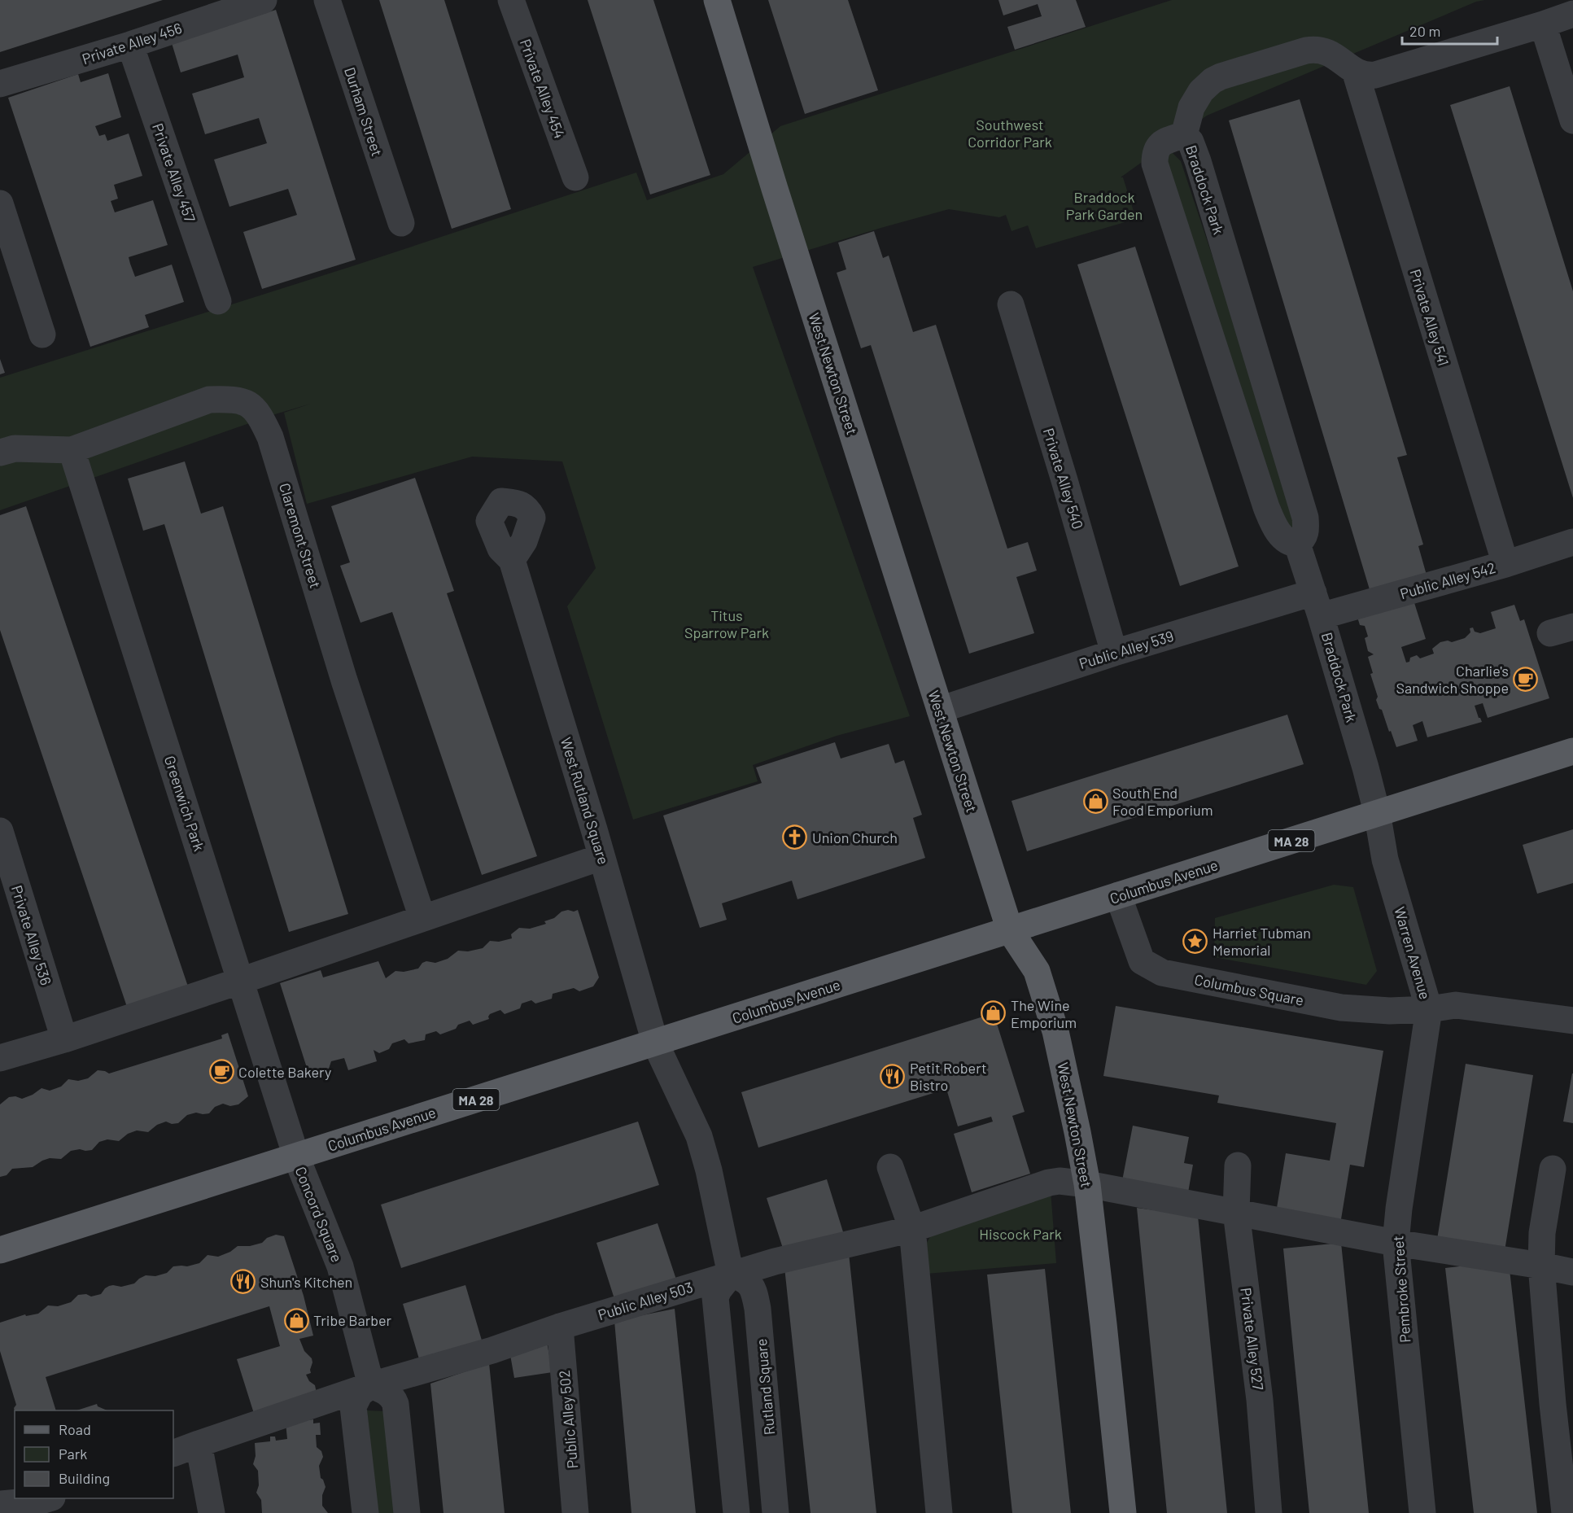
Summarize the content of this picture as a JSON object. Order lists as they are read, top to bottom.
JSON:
{
  "streets": {
    "main road": ["West Newton Street", "MA 28", "Columbus Avenue"],
    "street": [
      "Private Alley 456",
      "Private Alley 454",
      "Durham Street",
      "Private Alley 457",
      "Braddock Park",
      "Private Alley 541",
      "Private Alley 540",
      "Claremont Street",
      "Public Alley 542",
      "Public Alley 539",
      "West Rutland Square",
      "Greenwich Park",
      "Private Alley 536",
      "Warren Avenue",
      "Columbus Square",
      "Concord Square",
      "Pembroke Street",
      "Public Alley 503",
      "Private Alley 527",
      "Rutland Square",
      "Public Alley 502"
    ]
  },
  "crossings": [
    ["Private Alley 456", "Private Alley 457"],
    ["Braddock Park", "Public Alley 542"],
    ["Braddock Park", "Public Alley 539"],
    ["Braddock Park", "Columbus Avenue"],
    ["Braddock Park", "Warren Avenue"],
    ["Private Alley 541", "Public Alley 542"],
    ["West Newton Street", "Public Alley 539"],
    ["West Newton Street", "Columbus Avenue"],
    ["West Newton Street", "Public Alley 503"],
    ["Private Alley 540", "Public Alley 539"],
    ["Claremont Street", "Greenwich Park"],
    ["Public Alley 542", "Public Alley 539"],
    ["West Rutland Square", "Columbus Avenue"],
    ["Greenwich Park", "Columbus Avenue"],
    ["Greenwich Park", "Concord Square"],
    ["Columbus Avenue", "Warren Avenue"],
    ["Columbus Avenue", "Columbus Square"],
    ["Columbus Avenue", "Concord Square"],
    ["Warren Avenue", "Columbus Square"],
    ["Warren Avenue", "Pembroke Street"],
    ["Columbus Square", "Pembroke Street"],
    ["Concord Square", "Public Alley 503"],
    ["Pembroke Street", "Public Alley 503"],
    ["Public Alley 503", "Private Alley 527"],
    ["Public Alley 503", "Rutland Square"],
    ["Public Alley 503", "Public Alley 502"]
  ],
  "parks": [
    "Southwest Corridor Park",
    "Braddock Park Garden",
    "Titus Sparrow Park",
    "Hiscock Park"
  ],
  "places": {
    "cafe": ["Charlie's Sandwich Shoppe", "Colette Bakery"],
    "shop": ["South End Food Emporium", "The Wine Emporium", "Tribe Barber"],
    "church": ["Union Church"],
    "place": ["Harriet Tubman Memorial"],
    "restaurant": ["Petit Robert Bistro", "Shun's Kitchen"]
  },
  "legend": ["Road", "Park", "Building"],
  "scale_bar": "20 m"
}
